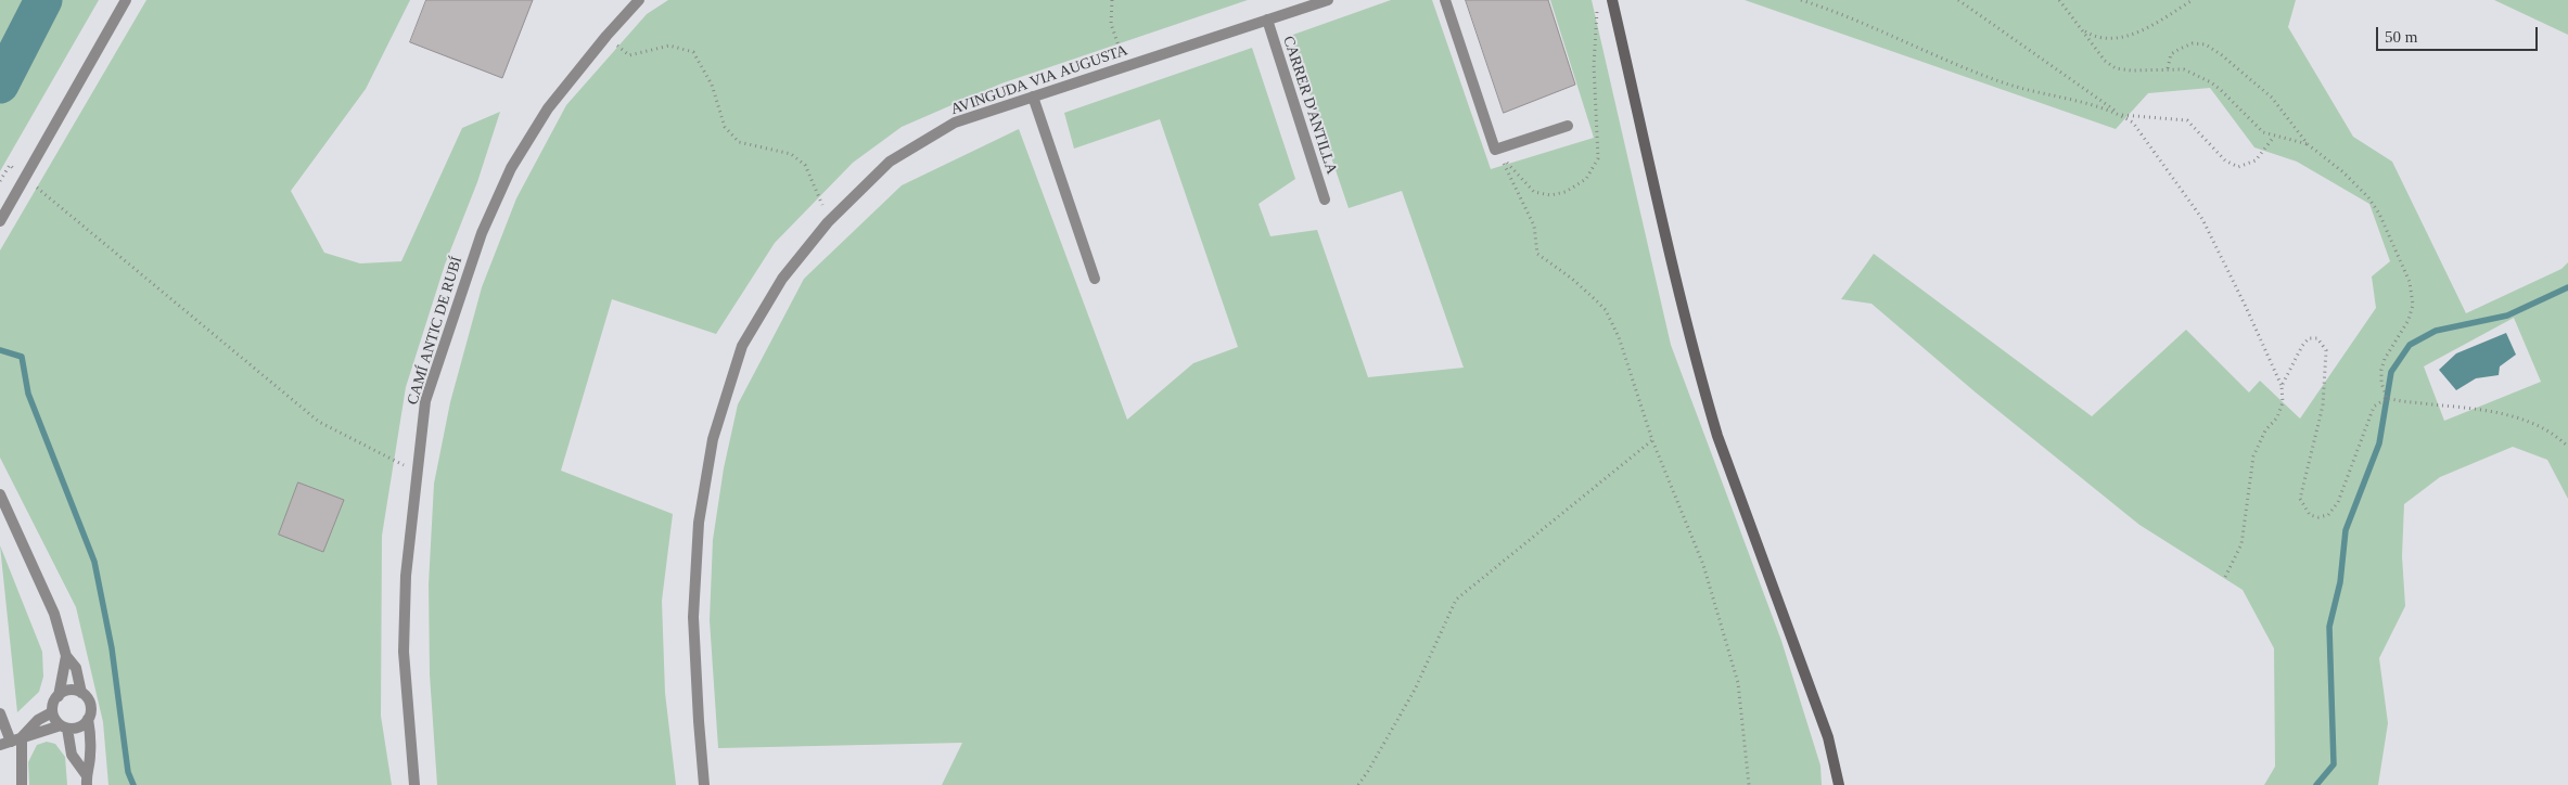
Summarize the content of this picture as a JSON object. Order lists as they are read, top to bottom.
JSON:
{
  "streets": {
    "street": ["AVINGUDA VIA AUGUSTA", "CARRER D'ANTILLA", "CAMÍ ANTIC DE RUBÍ"]
  },
  "crossings": [
    ["AVINGUDA VIA AUGUSTA", "CARRER D'ANTILLA"]
  ],
  "scale_bar": "50 m"
}
